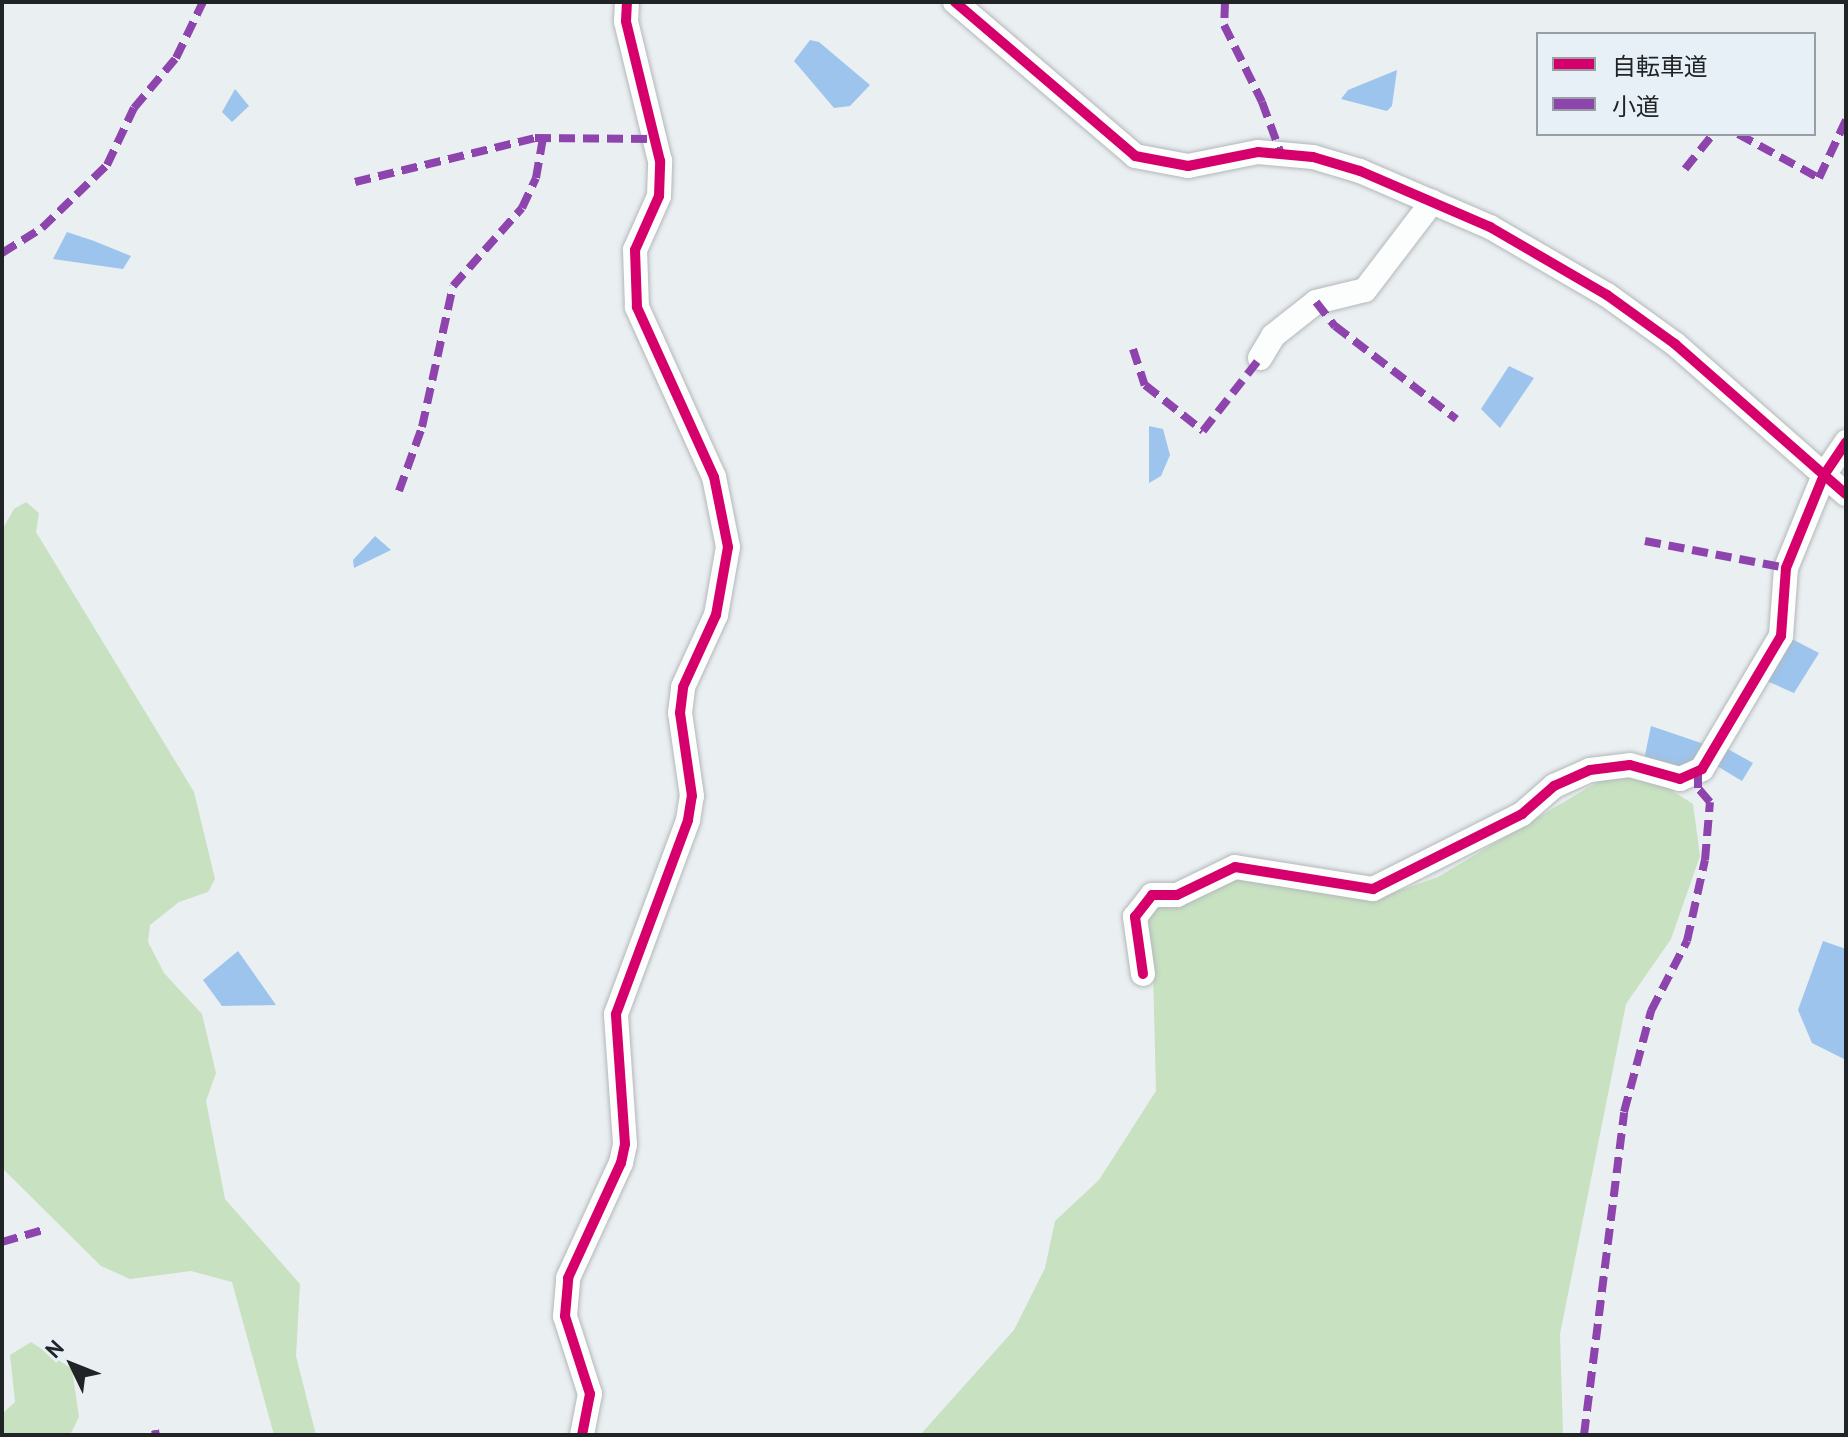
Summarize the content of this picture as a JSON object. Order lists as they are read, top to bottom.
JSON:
{
  "legend": ["自転車道", "小道"],
  "north": "top left"
}
